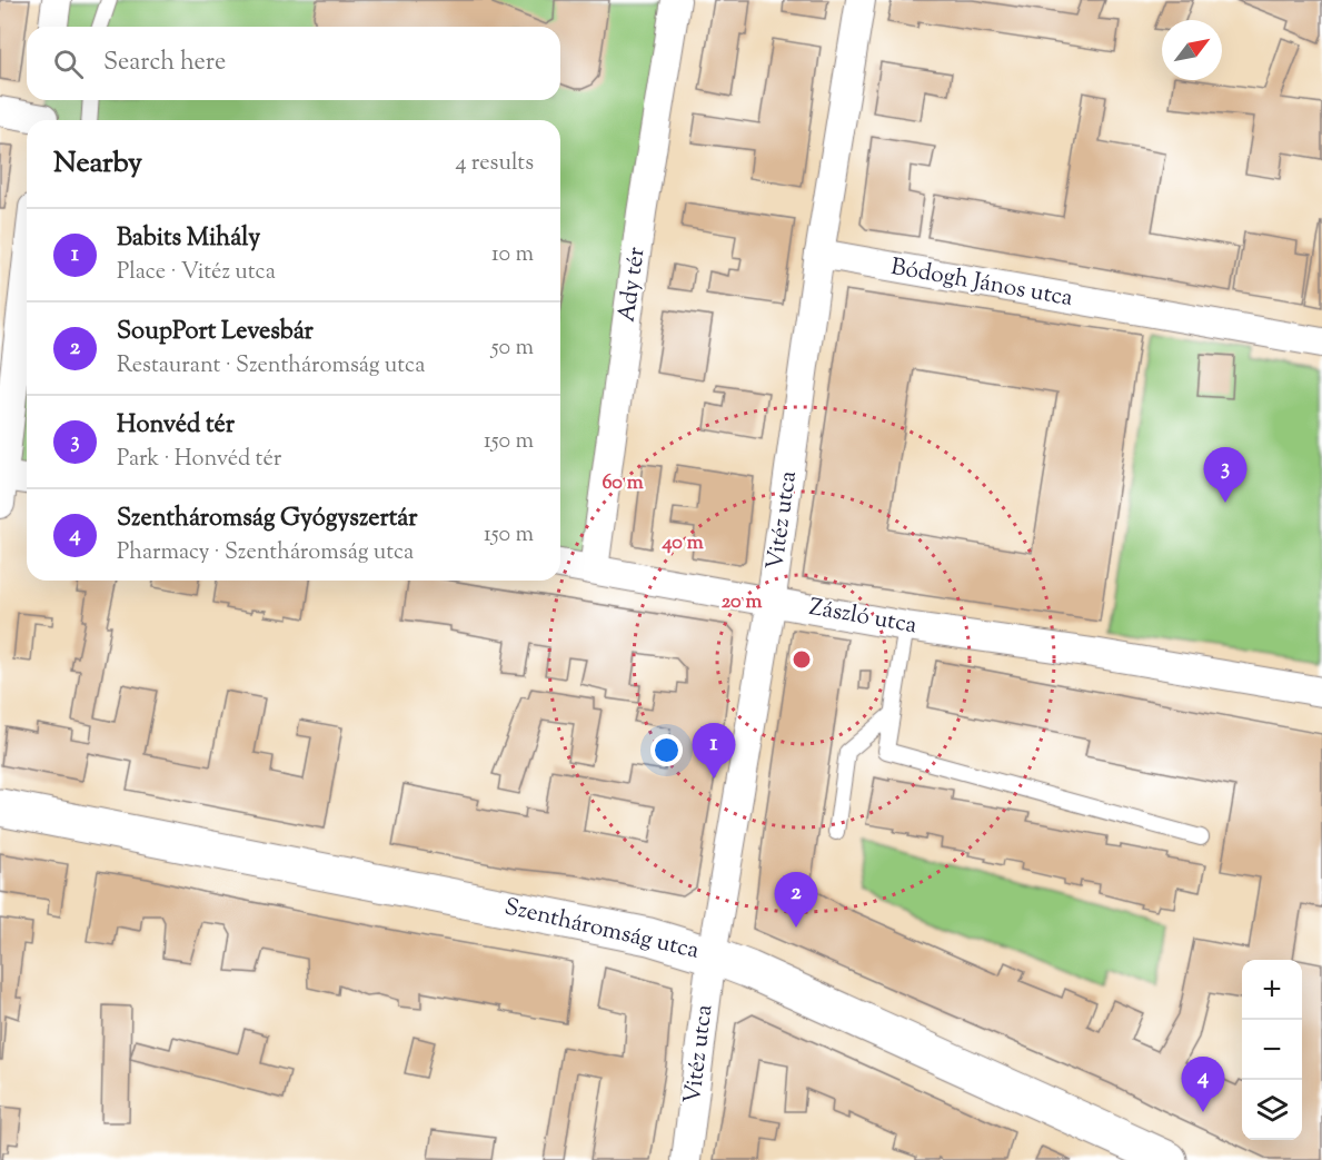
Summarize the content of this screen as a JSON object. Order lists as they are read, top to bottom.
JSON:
{
  "streets": {
    "street": [
      "Bódogh János utca",
      "Ady tér",
      "Vitéz utca",
      "Zászló utca",
      "Szentháromság utca"
    ]
  },
  "crossings": [
    ["Bódogh János utca", "Vitéz utca"],
    ["Ady tér", "Zászló utca"],
    ["Vitéz utca", "Zászló utca"],
    ["Vitéz utca", "Szentháromság utca"]
  ],
  "north": "top right",
  "page": {
    "search": "Search here",
    "heading": ["Nearby", "4 results"],
    "list": [
      {
        "mark": "1",
        "name": "Babits Mihály",
        "note": "Place · Vitéz utca",
        "value": "10 m"
      },
      {
        "mark": "2",
        "name": "SoupPort Levesbár",
        "note": "Restaurant · Szentháromság utca",
        "value": "50 m"
      },
      {
        "mark": "3",
        "name": "Honvéd tér",
        "note": "Park · Honvéd tér",
        "value": "150 m"
      },
      {
        "mark": "4",
        "name": "Szentháromság Gyógyszertár",
        "note": "Pharmacy · Szentháromság utca",
        "value": "150 m"
      }
    ],
    "pins": [
      "3",
      "1",
      "2",
      "4"
    ],
    "map_buttons": ["+", "−"]
  },
  "rings": ["60 m", "40 m", "20 m"]
}
